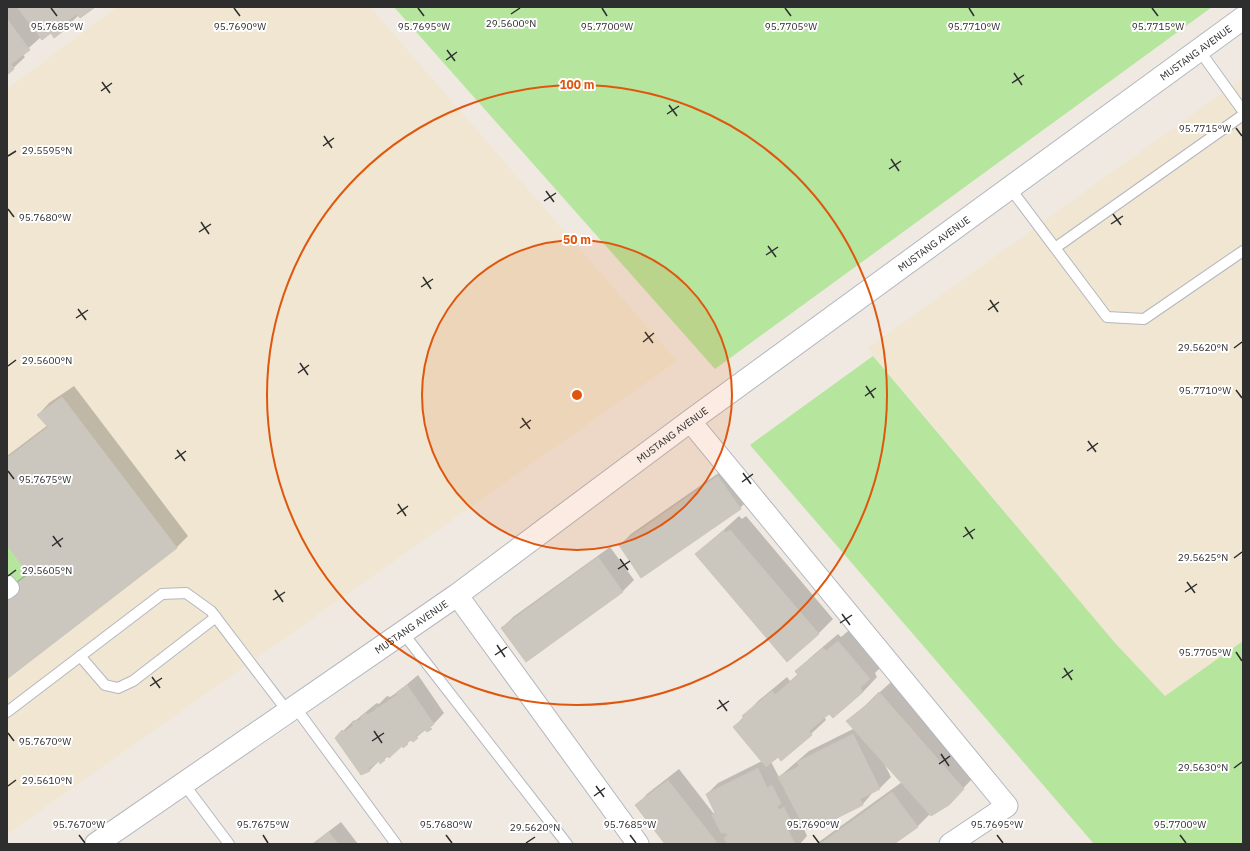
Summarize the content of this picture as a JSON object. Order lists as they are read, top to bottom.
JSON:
{
  "streets": {
    "street": ["MUSTANG AVENUE"]
  },
  "coordinates": [
    "29.5600°N",
    "95.7685°W",
    "95.7690°W",
    "95.7695°W",
    "95.7700°W",
    "95.7710°W",
    "95.7715°W",
    "95.7705°W",
    "29.5595°N",
    "95.7680°W",
    "29.5620°N",
    "95.7675°W",
    "29.5625°N",
    "29.5605°N",
    "95.7670°W",
    "29.5630°N",
    "29.5610°N"
  ],
  "rings": ["100 m", "50 m"]
}
